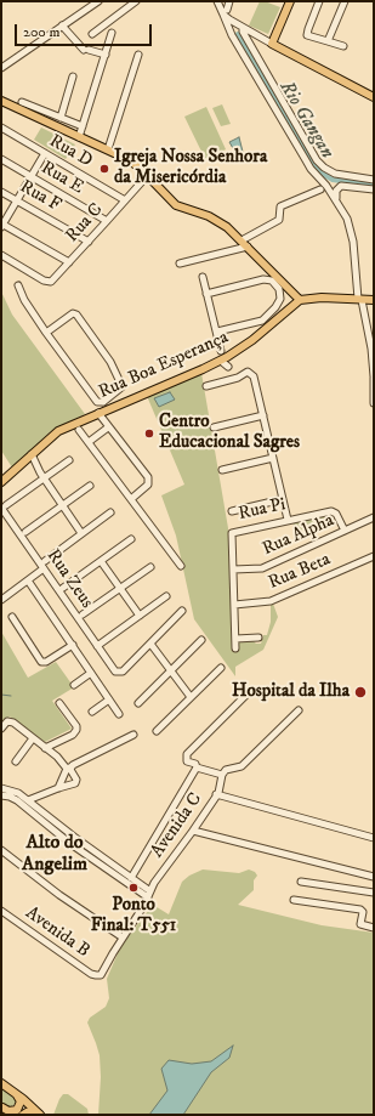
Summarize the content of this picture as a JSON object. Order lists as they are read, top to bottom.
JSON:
{
  "streets": {
    "main road": ["Rua Boa Esperança"],
    "street": [
      "Rua D",
      "Rua E",
      "Rua F",
      "Rua C",
      "Rua Pi",
      "Rua Alpha",
      "Rua Beta",
      "Rua Zeus",
      "Avenida C",
      "Avenida B"
    ]
  },
  "crossings": [
    ["Rua D", "Rua C"],
    ["Rua E", "Rua C"],
    ["Rua F", "Rua C"],
    ["Rua Pi", "Rua Alpha"],
    ["Rua Pi", "Rua Beta"],
    ["Avenida C", "Avenida B"]
  ],
  "districts": ["Alto do Angelim"],
  "water": ["Rio Gangan"],
  "places": [
    "Igreja Nossa Senhora da Misericórdia",
    "Centro Educacional Sagres",
    "Hospital da Ilha",
    "Ponto Final: T551"
  ],
  "scale_bar": "200 m"
}
